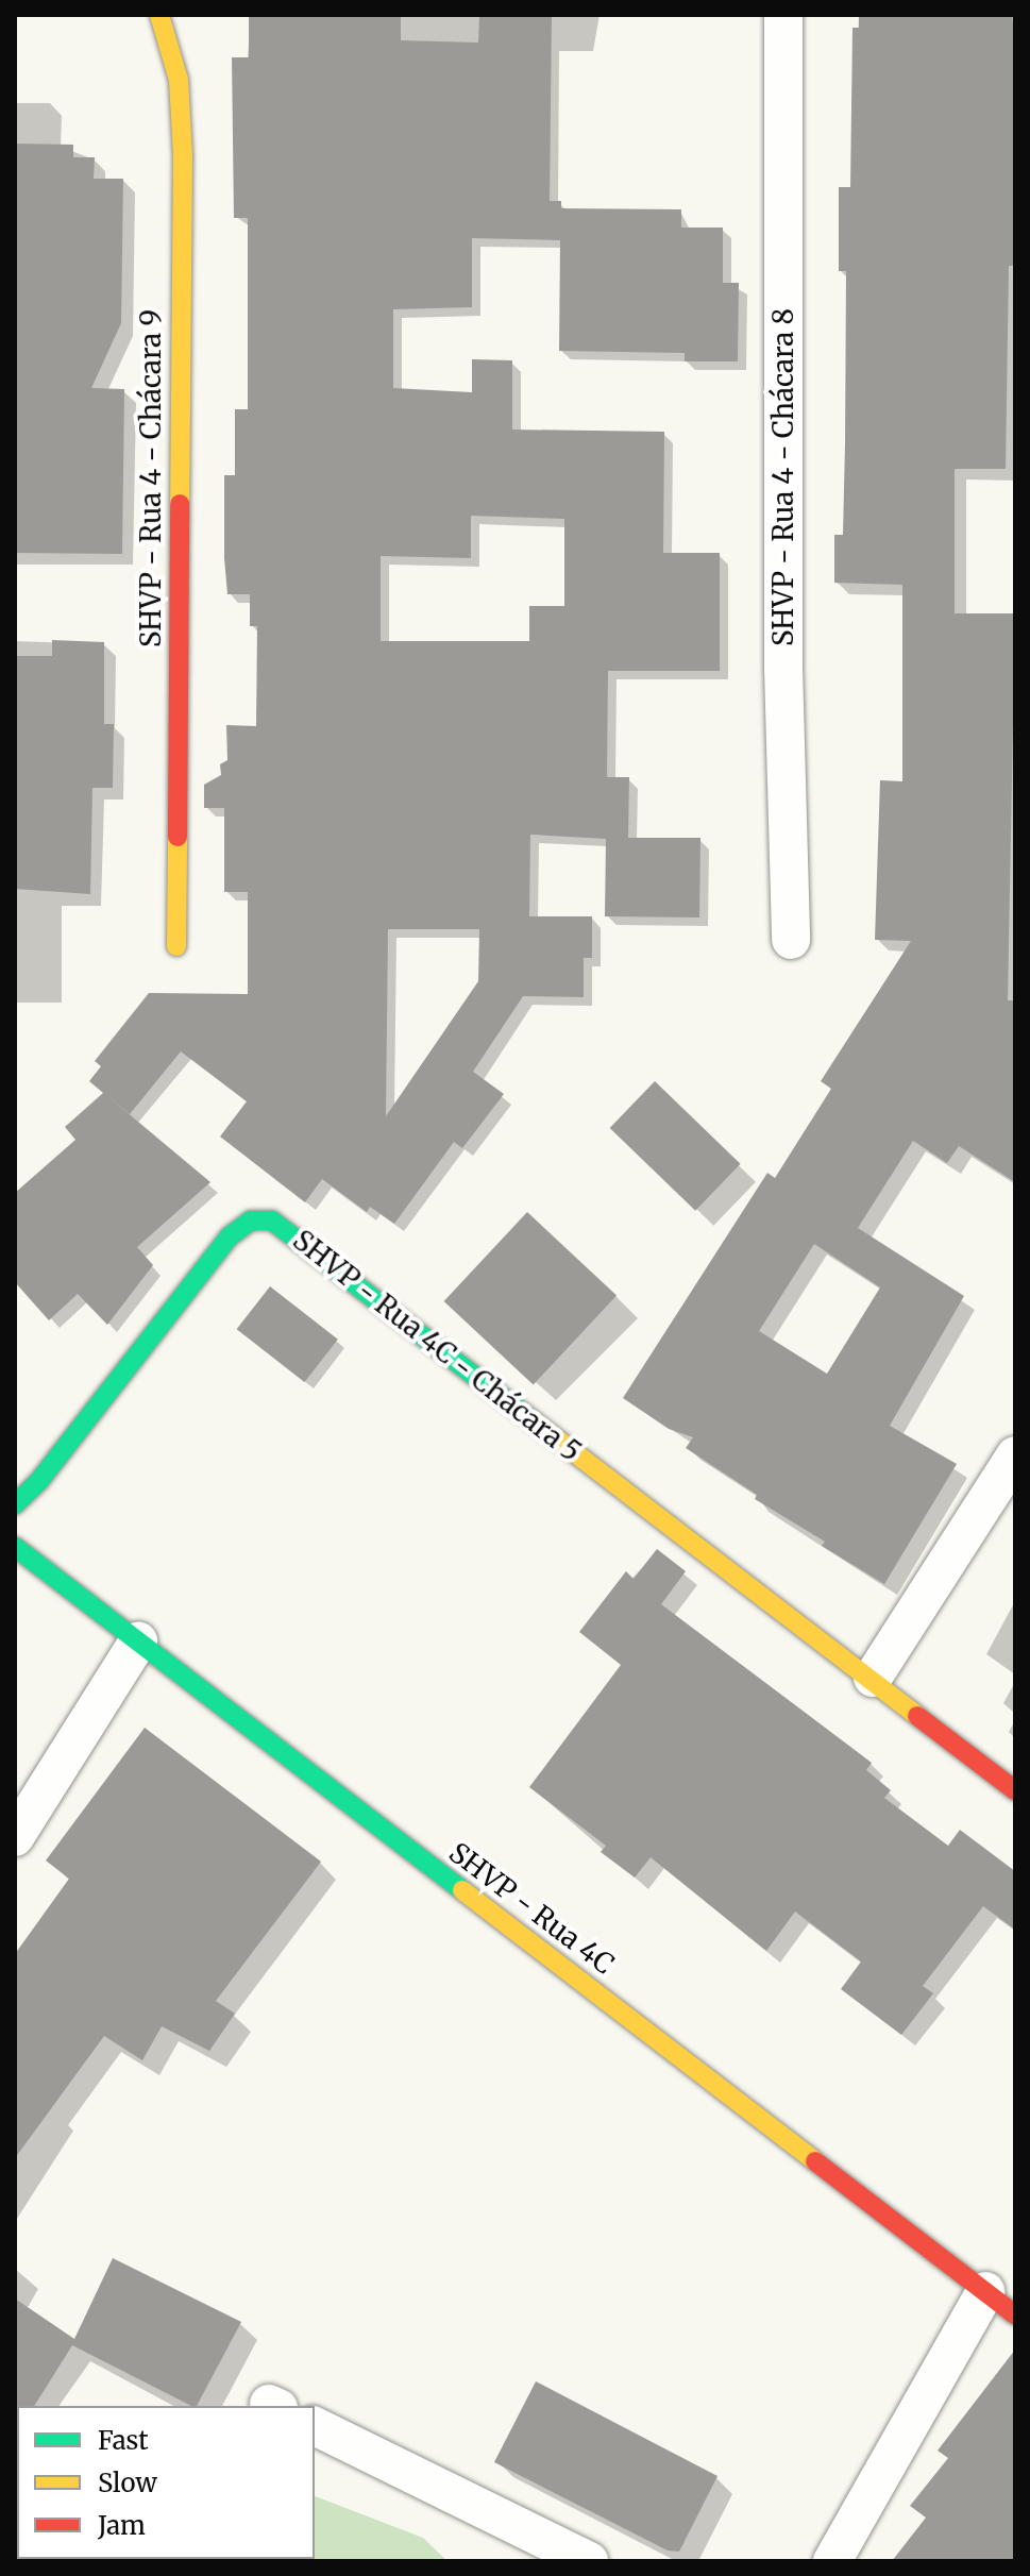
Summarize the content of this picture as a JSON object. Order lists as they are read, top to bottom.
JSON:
{
  "streets": {
    "street": [
      "SHVP - Rua 4 - Chácara 8",
      "SHVP - Rua 4 - Chácara 9",
      "SHVP - Rua 4C - Chácara 5",
      "SHVP - Rua 4C"
    ]
  },
  "legend": ["Fast", "Slow", "Jam"]
}
